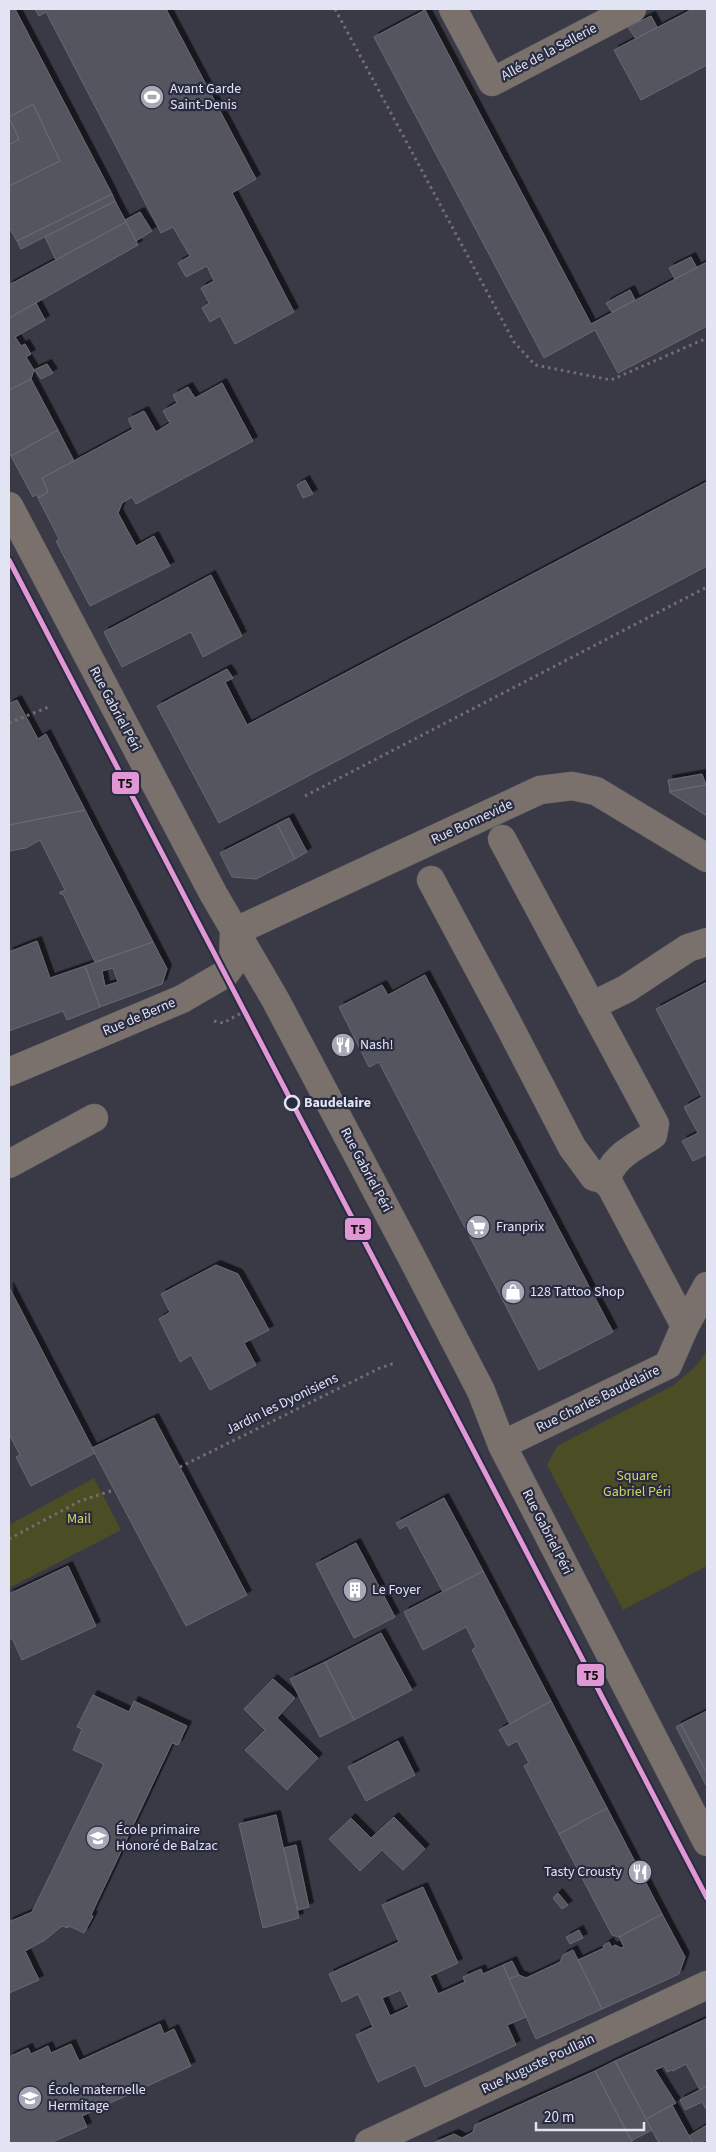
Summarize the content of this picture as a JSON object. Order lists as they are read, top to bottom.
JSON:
{
  "streets": {
    "street": [
      "Allée de la Sellerie",
      "Rue Gabriel Péri",
      "Rue Bonnevide",
      "Rue de Berne",
      "Rue Charles Baudelaire",
      "Rue Auguste Poullain"
    ],
    "path": ["Jardin les Dyonisiens"]
  },
  "crossings": [
    ["Rue Gabriel Péri", "Rue Bonnevide"],
    ["Rue Gabriel Péri", "Rue de Berne"],
    ["Rue Gabriel Péri", "Rue Charles Baudelaire"],
    ["Rue Bonnevide", "Rue de Berne"]
  ],
  "parks": ["Square Gabriel Péri", "Mail"],
  "places": {
    "sports": ["Avant Garde Saint-Denis"],
    "restaurant": ["Nash!", "Tasty Crousty"],
    "other": ["Baudelaire"],
    "supermarket": ["Franprix"],
    "shop": ["128 Tattoo Shop"],
    "building": ["Le Foyer"],
    "school or university": ["École primaire Honoré de Balzac", "École maternelle Hermitage"]
  },
  "lines": ["transit line T5"],
  "scale_bar": "20 m"
}
